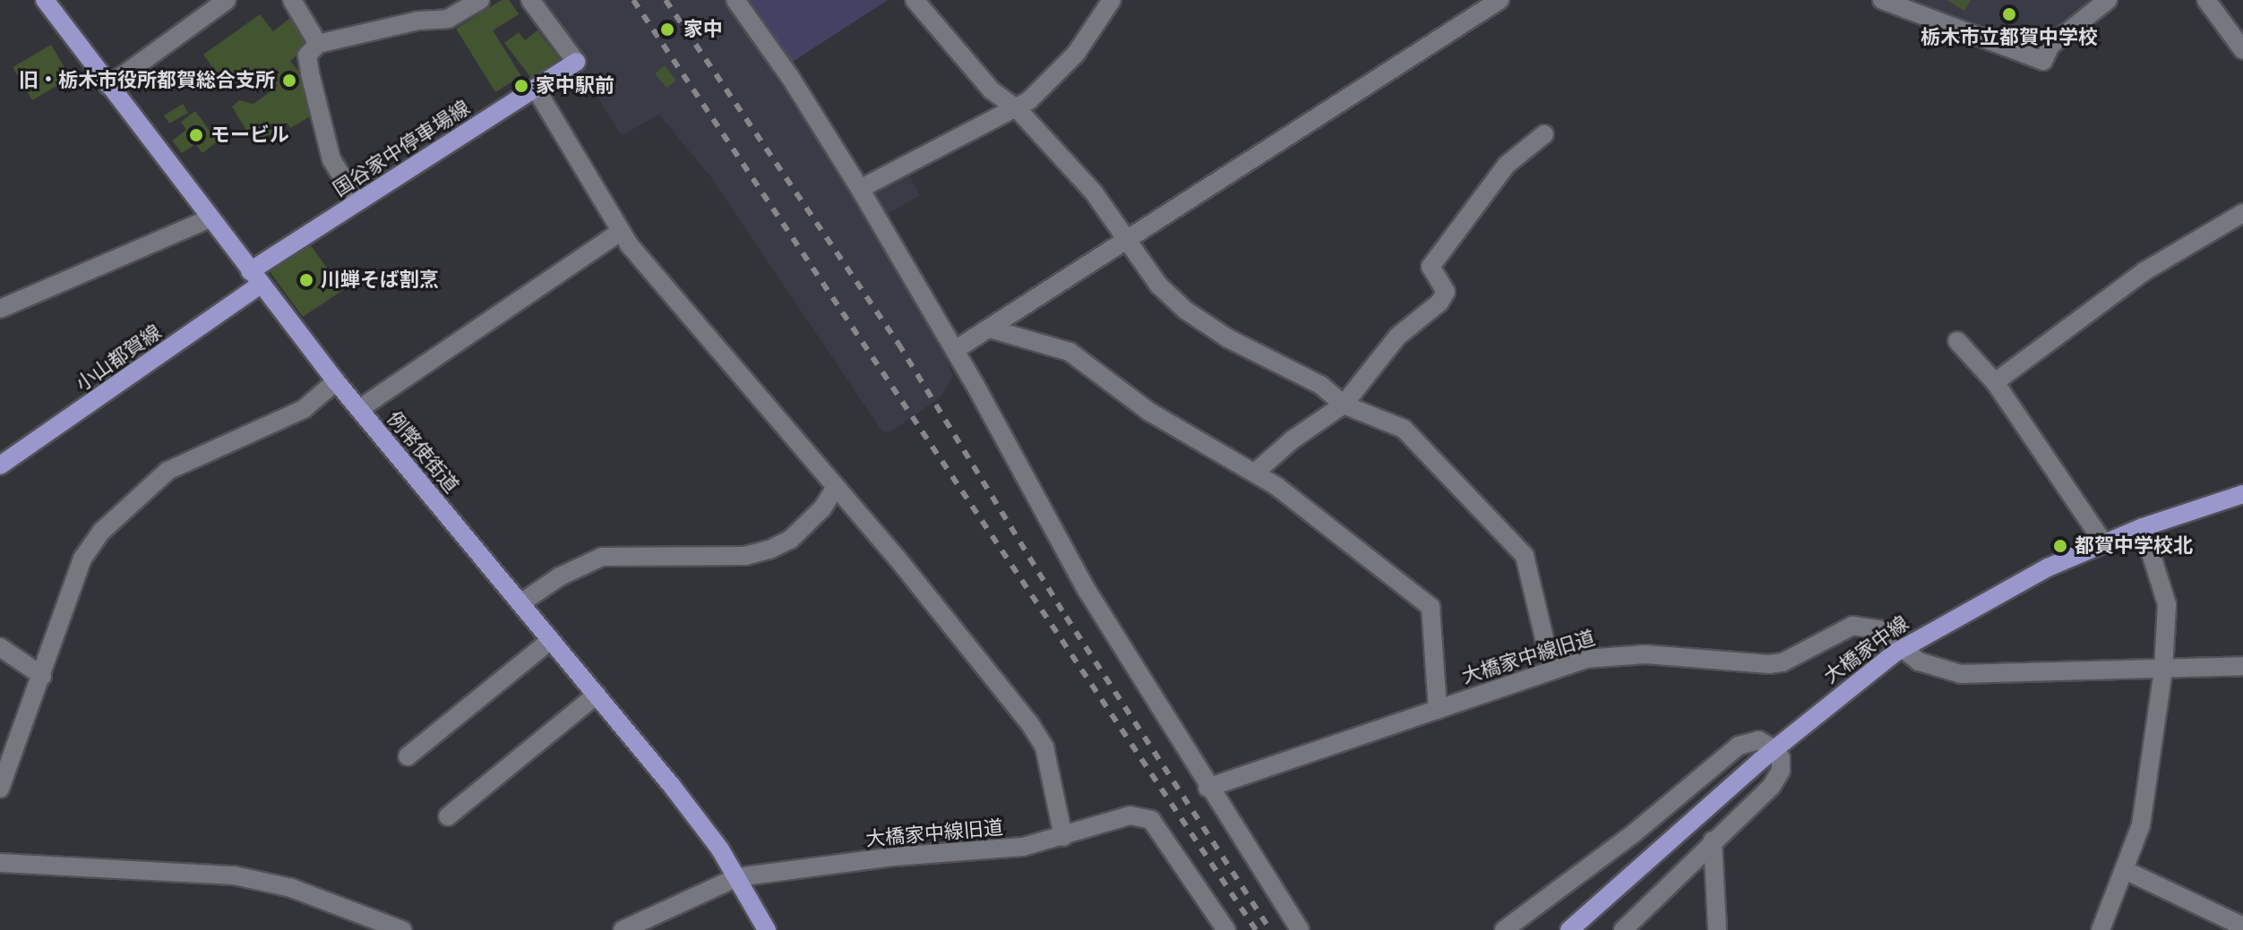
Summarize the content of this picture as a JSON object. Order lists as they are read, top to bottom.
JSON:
{
  "streets": {
    "main road": [
      "国谷家中停車場線",
      "小山都賀線",
      "例幣使街道",
      "大橋家中線"
    ],
    "street": ["大橋家中線旧道"]
  },
  "crossings": [
    ["国谷家中停車場線", "小山都賀線"],
    ["国谷家中停車場線", "例幣使街道"],
    ["小山都賀線", "例幣使街道"],
    ["例幣使街道", "大橋家中線旧道"],
    ["大橋家中線", "大橋家中線旧道"]
  ],
  "places": [
    "栃木市立都賀中学校",
    "家中",
    "旧・栃木市役所都賀総合支所",
    "家中駅前",
    "モービル",
    "川蝉そば割烹",
    "都賀中学校北"
  ]
}
